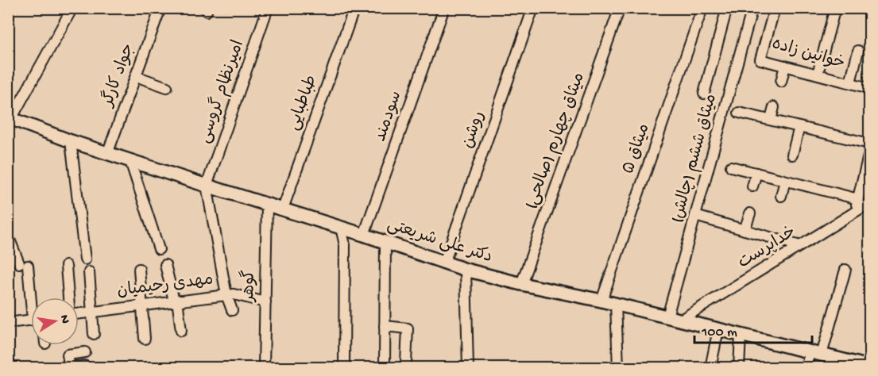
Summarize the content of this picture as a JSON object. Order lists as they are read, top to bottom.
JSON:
{
  "streets": {
    "main road": ["دکتر علی شریعتی"],
    "street": [
      "خوانین زاده",
      "جواد کارگر",
      "امیرنظام گروسی",
      "طباطبایی",
      "سودمند",
      "روشن",
      "میثاق چهارم (صالحی)",
      "میثاق ۵",
      "میثاق ششم (چالش)",
      "خداپرست",
      "گوهر",
      "مهدی رحیمیان"
    ]
  },
  "crossings": [
    ["جواد کارگر", "دکتر علی شریعتی"],
    ["امیرنظام گروسی", "دکتر علی شریعتی"],
    ["طباطبایی", "دکتر علی شریعتی"],
    ["سودمند", "دکتر علی شریعتی"],
    ["روشن", "دکتر علی شریعتی"],
    ["میثاق چهارم (صالحی)", "دکتر علی شریعتی"],
    ["میثاق ۵", "دکتر علی شریعتی"],
    ["میثاق ششم (چالش)", "دکتر علی شریعتی"],
    ["دکتر علی شریعتی", "خداپرست"],
    ["دکتر علی شریعتی", "گوهر"],
    ["گوهر", "مهدی رحیمیان"]
  ],
  "scale_bar": "100 m",
  "north": "right"
}
